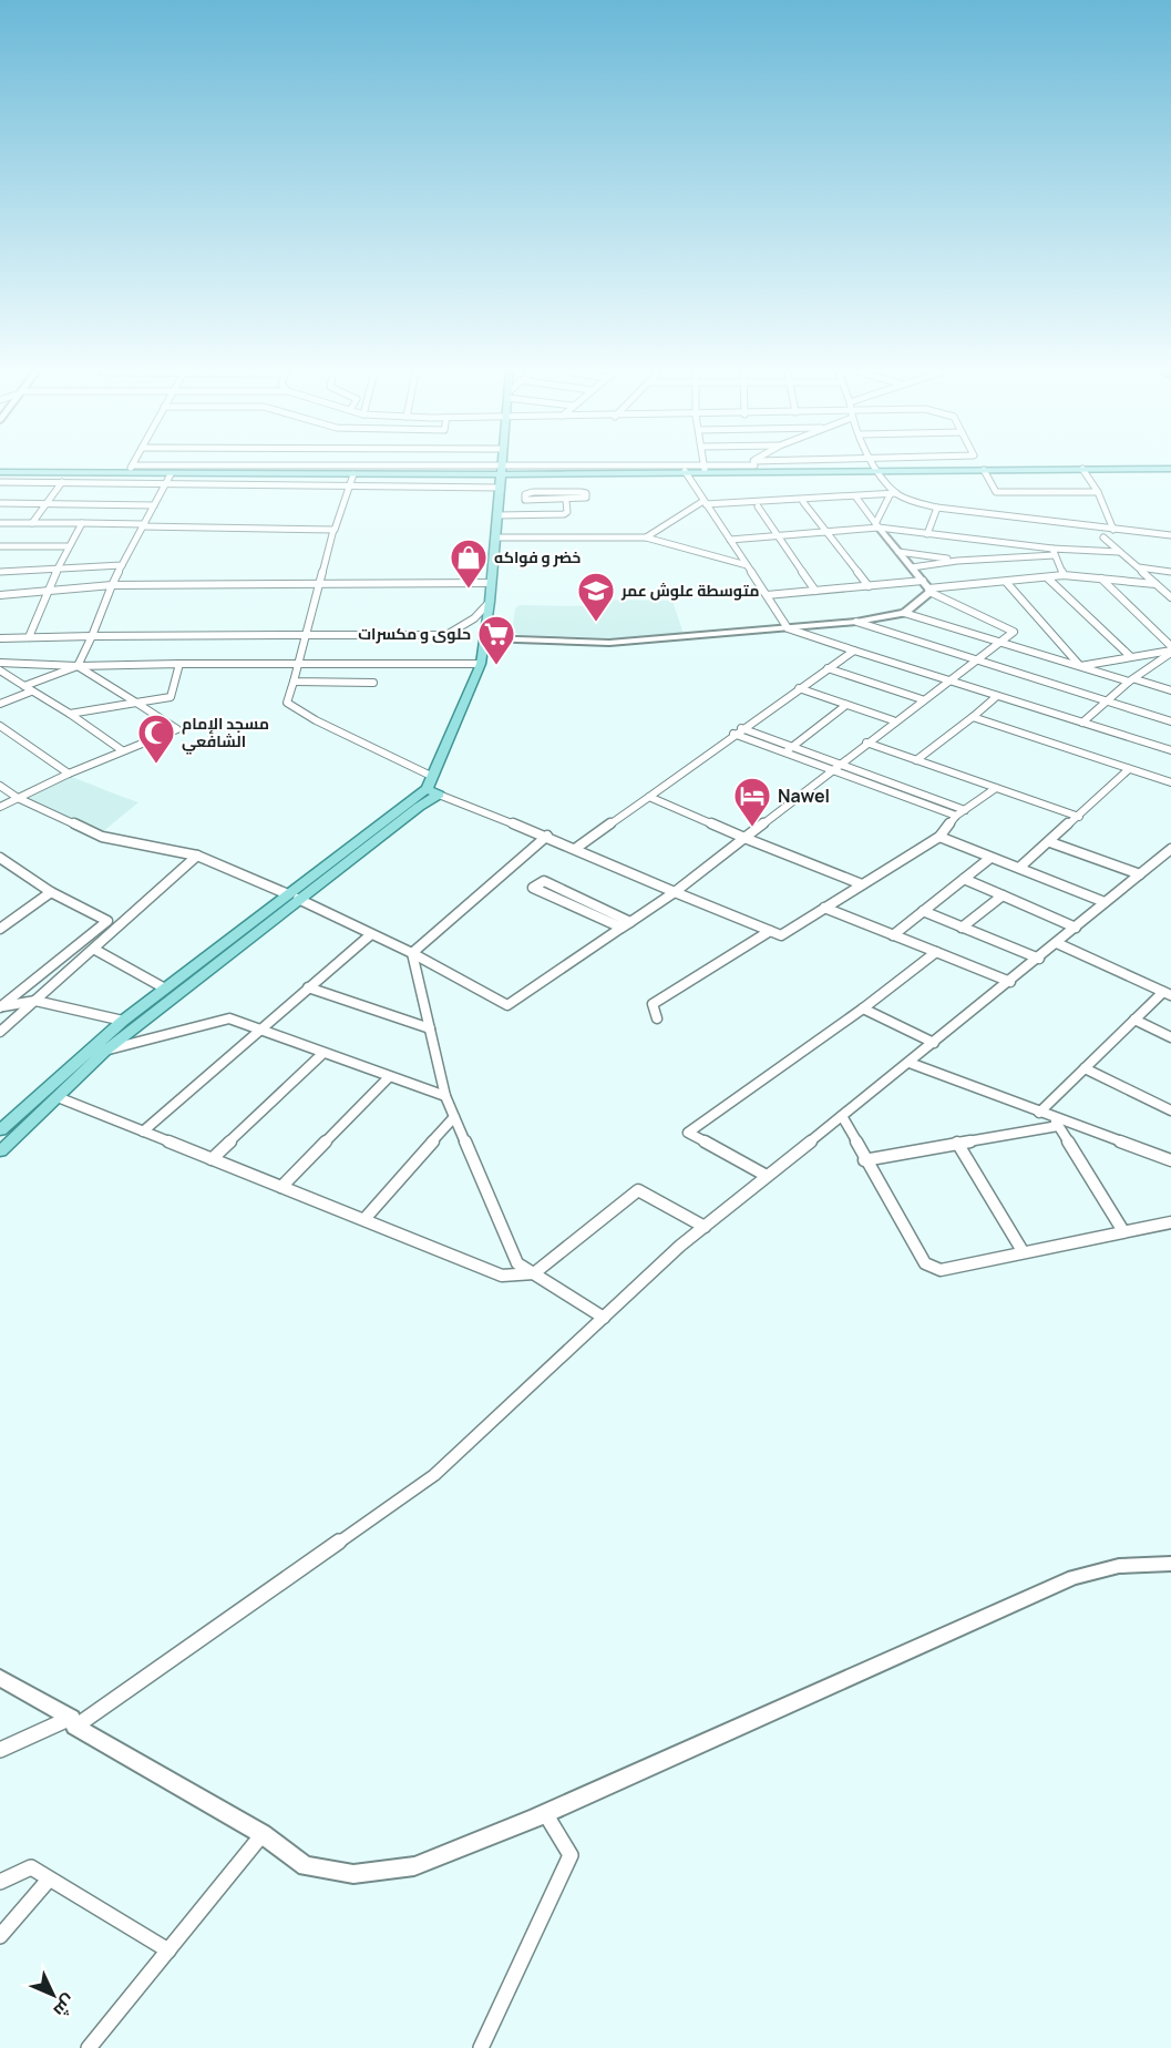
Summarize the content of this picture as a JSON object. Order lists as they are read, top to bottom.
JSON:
{
  "places": {
    "shop": ["خضر و فواكه"],
    "school or university": ["متوسطة علوش عمر"],
    "supermarket": ["حلوى و مكسرات"],
    "mosque": ["مسجد الإمام الشافعي"],
    "hotel": ["Nawel"]
  },
  "north": "bottom right"
}
